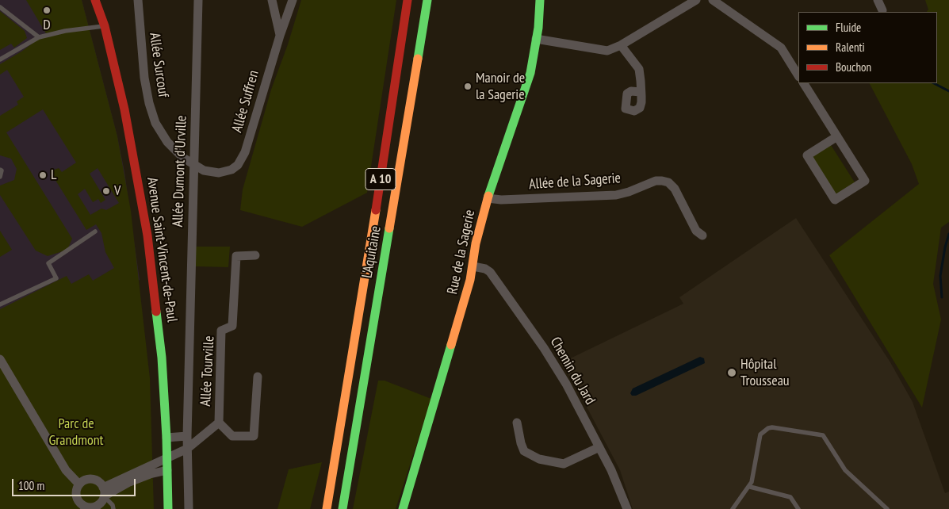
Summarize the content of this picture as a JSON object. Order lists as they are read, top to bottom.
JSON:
{
  "streets": {
    "main road": [
      "A 10",
      "Avenue Saint-Vincent-de-Paul",
      "L'Aquitaine",
      "Rue de la Sagerie"
    ],
    "street": [
      "Allée Surcouf",
      "Allée Suffren",
      "Allée Dumont d'Urville",
      "Allée de la Sagerie",
      "Allée Tourville",
      "Chemin du Jard"
    ]
  },
  "crossings": [
    ["Allée Surcouf", "Allée Suffren"],
    ["Allée Surcouf", "Allée Dumont d'Urville"],
    ["Allée Suffren", "Allée Dumont d'Urville"],
    ["Allée Dumont d'Urville", "Allée Tourville"],
    ["Allée de la Sagerie", "Rue de la Sagerie"],
    ["Avenue Saint-Vincent-de-Paul", "Allée Tourville"],
    ["Rue de la Sagerie", "Chemin du Jard"]
  ],
  "parks": ["Parc de Grandmont"],
  "places": [
    "D",
    "Manoir de la Sagerie",
    "L",
    "V",
    "Hôpital Trousseau"
  ],
  "legend": ["Fluide", "Ralenti", "Bouchon"],
  "scale_bar": "100 m"
}
